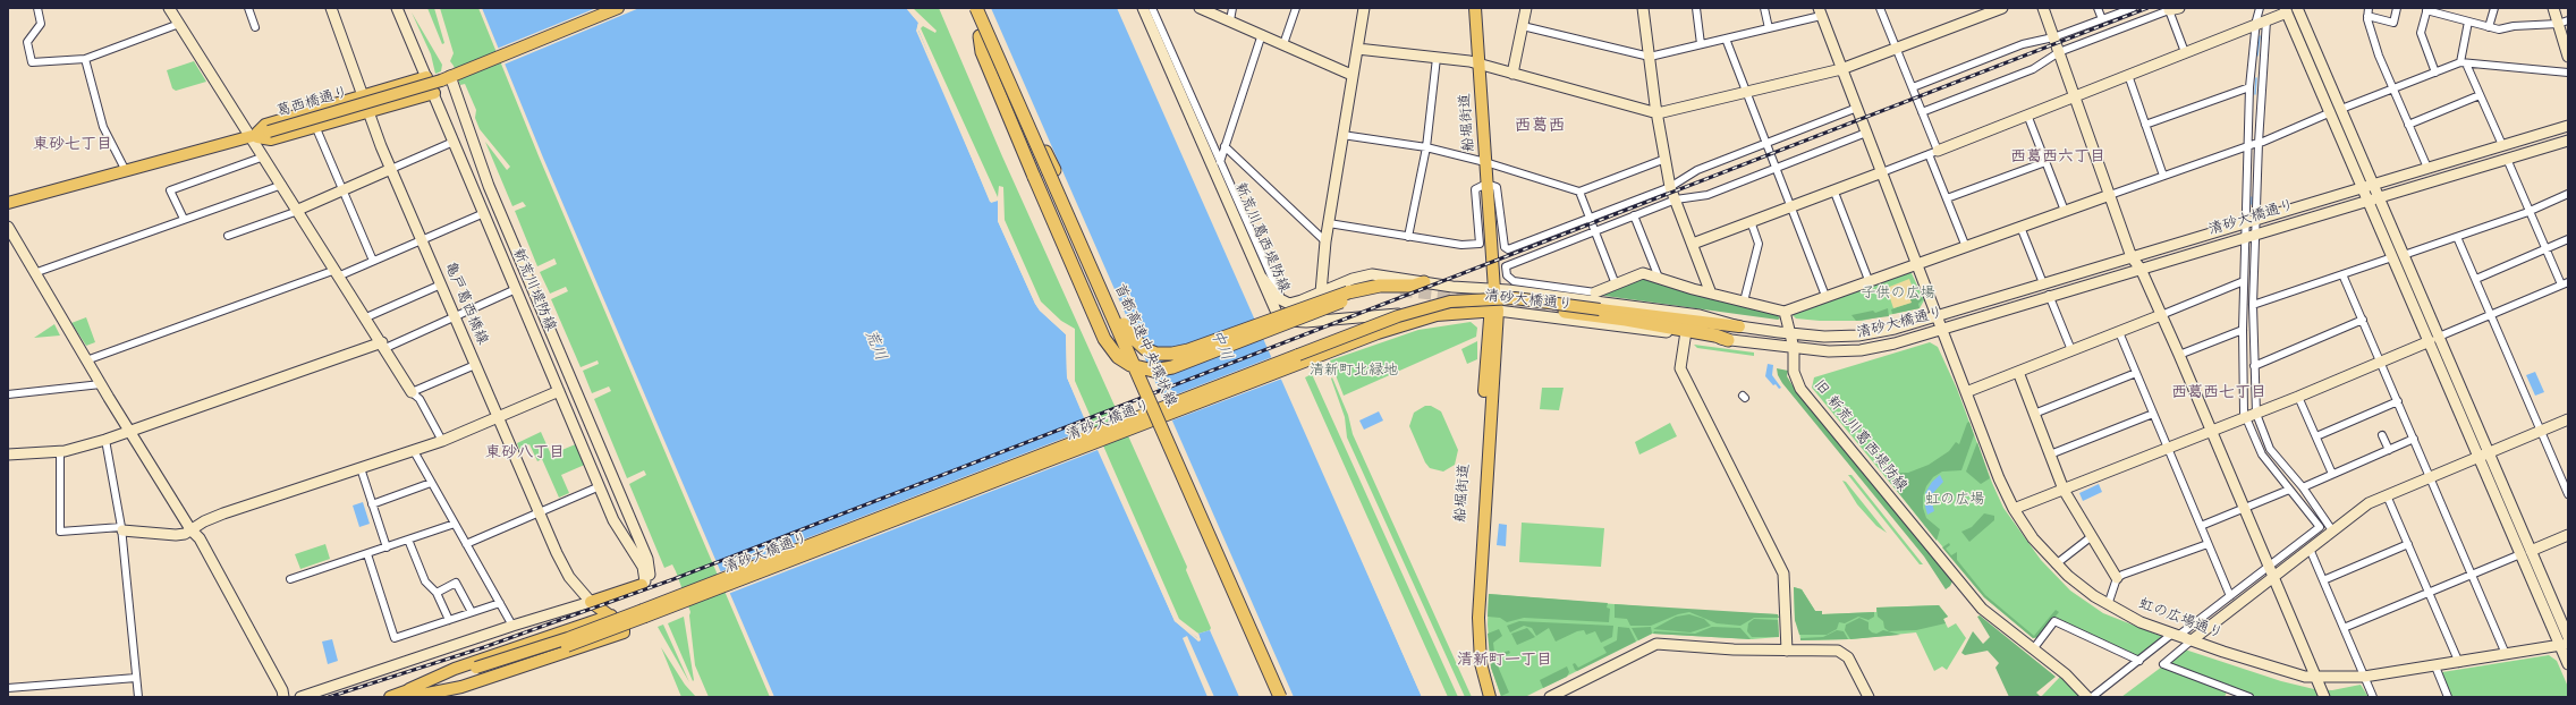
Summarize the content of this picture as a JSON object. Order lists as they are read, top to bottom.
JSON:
{
  "streets": {
    "highway": ["首都高速中央環状線"],
    "main road": ["葛西橋通り", "船堀街道", "清砂大橋通り"],
    "street": [
      "新荒川葛西堤防線",
      "新荒川堤防線",
      "亀戸葛西橋線",
      "旧 新荒川葛西堤防線",
      "虹の広場通り"
    ]
  },
  "crossings": [
    ["葛西橋通り", "新荒川堤防線"],
    ["船堀街道", "清砂大橋通り"],
    ["清砂大橋通り", "旧 新荒川葛西堤防線"],
    ["清砂大橋通り", "虹の広場通り"]
  ],
  "districts": [
    "西葛西",
    "東砂七丁目",
    "西葛西六丁目",
    "西葛西七丁目",
    "東砂八丁目",
    "清新町一丁目"
  ],
  "water": ["荒川", "中川"],
  "parks": ["子供の広場", "清新町北緑地", "虹の広場"]
}
